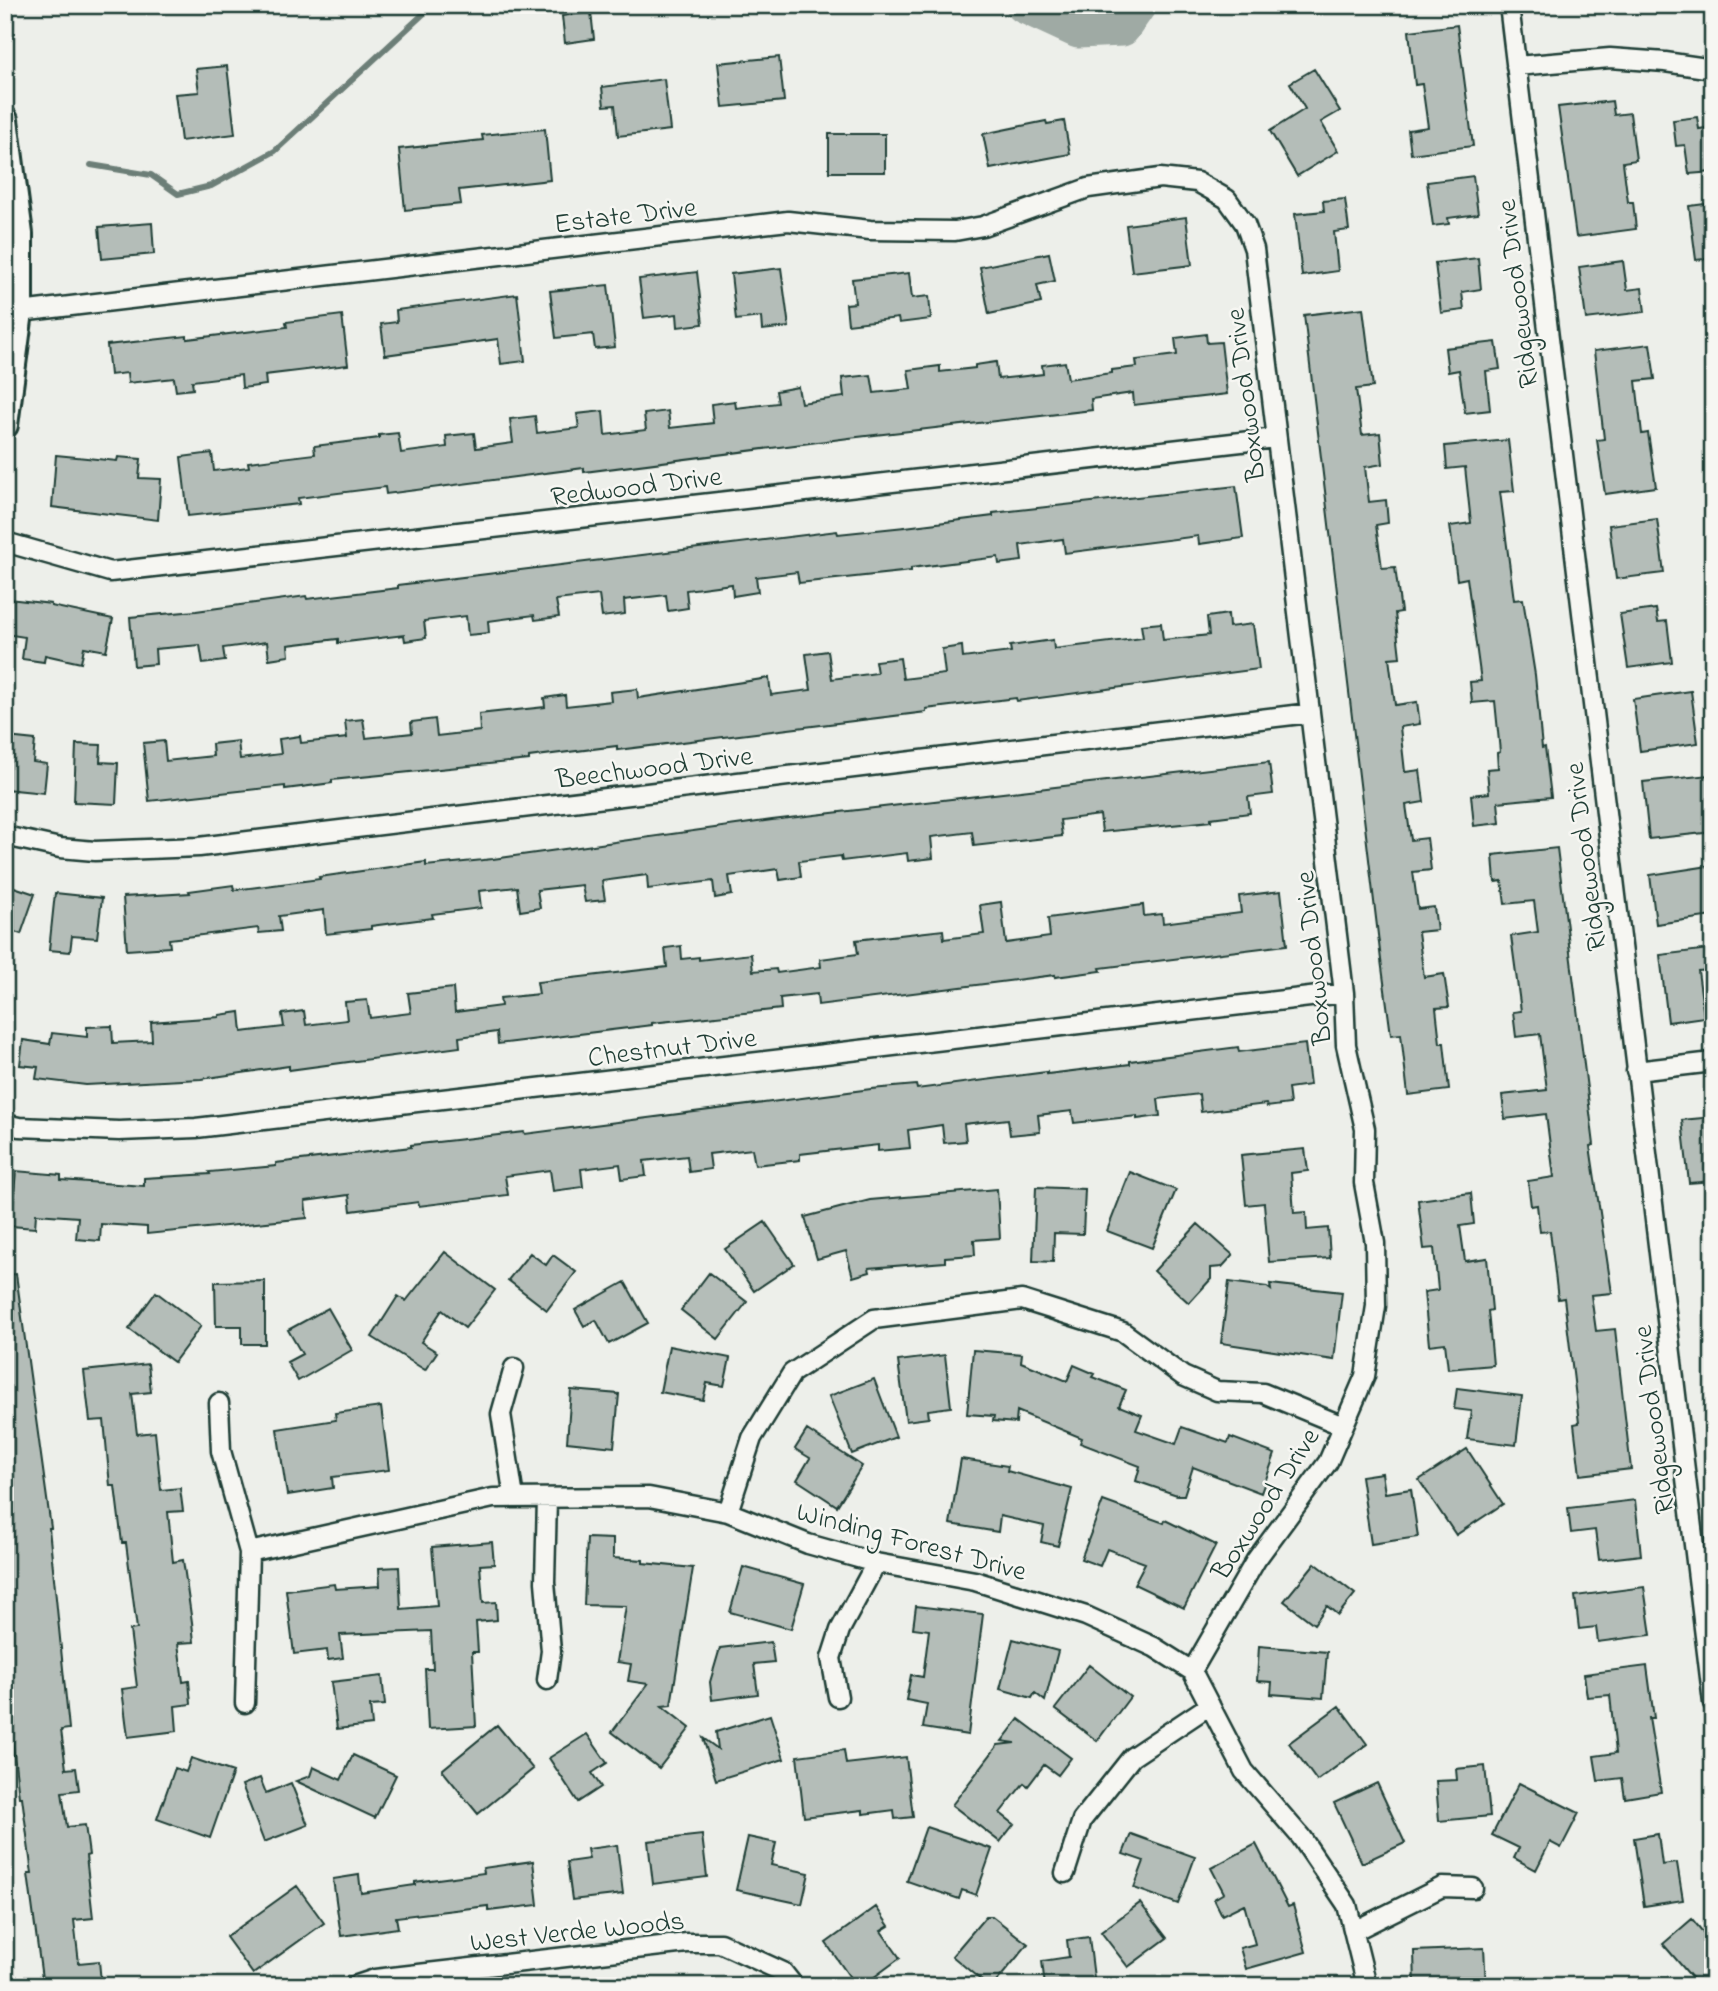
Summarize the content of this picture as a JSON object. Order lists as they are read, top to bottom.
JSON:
{
  "streets": {
    "street": [
      "Estate Drive",
      "Ridgewood Drive",
      "Boxwood Drive",
      "Redwood Drive",
      "Beechwood Drive",
      "Chestnut Drive",
      "Winding Forest Drive",
      "West Verde Woods"
    ]
  },
  "crossings": [
    ["Estate Drive", "Boxwood Drive"],
    ["Boxwood Drive", "Redwood Drive"],
    ["Boxwood Drive", "Beechwood Drive"],
    ["Boxwood Drive", "Chestnut Drive"],
    ["Boxwood Drive", "Winding Forest Drive"]
  ]
}
